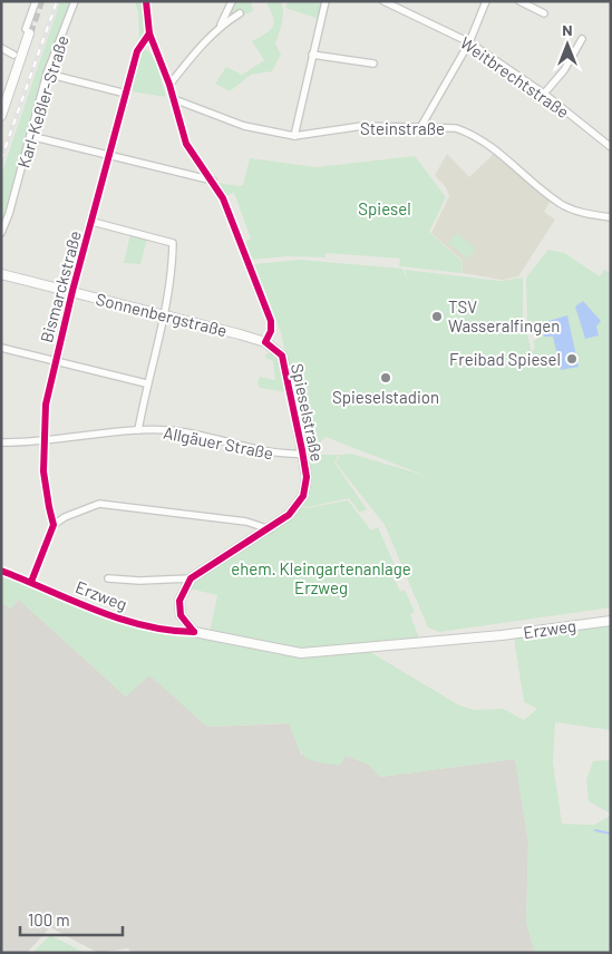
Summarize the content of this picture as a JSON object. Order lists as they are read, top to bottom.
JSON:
{
  "streets": {
    "street": [
      "Weitbrechtstraße",
      "Karl-Keßler-Straße",
      "Steinstraße",
      "Bismarckstraße",
      "Sonnenbergstraße",
      "Spieselstraße",
      "Allgäuer Straße",
      "Erzweg"
    ]
  },
  "crossings": [
    ["Bismarckstraße", "Sonnenbergstraße"],
    ["Bismarckstraße", "Allgäuer Straße"],
    ["Sonnenbergstraße", "Spieselstraße"],
    ["Spieselstraße", "Allgäuer Straße"]
  ],
  "parks": ["Spiesel", "ehem. Kleingartenanlage Erzweg"],
  "places": ["TSV Wasseralfingen", "Freibad Spiesel", "Spieselstadion"],
  "scale_bar": "100 m",
  "north": "top"
}
